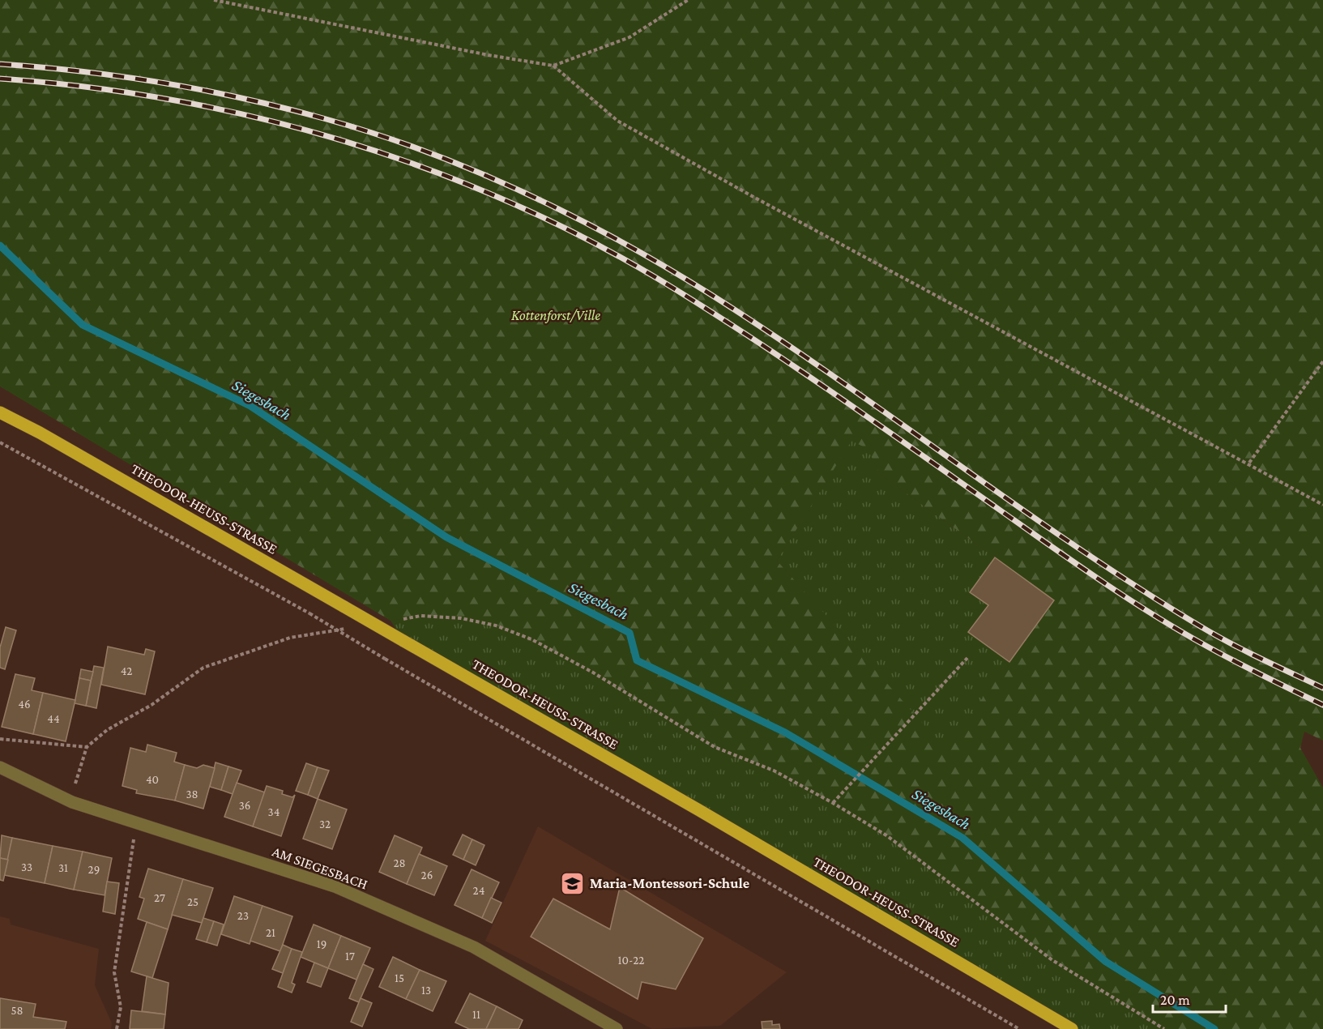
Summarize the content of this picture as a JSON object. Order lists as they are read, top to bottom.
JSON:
{
  "streets": {
    "main road": ["THEODOR-HEUSS-STRASSE"],
    "street": ["AM SIEGESBACH"]
  },
  "water": ["Siegesbach"],
  "parks": ["Kottenforst/Ville"],
  "places": {
    "school or university": ["Maria-Montessori-Schule"]
  },
  "house_numbers": [
    "42",
    "46",
    "44",
    "40",
    "38",
    "36",
    "34",
    "32",
    "28",
    "33",
    "31",
    "29",
    "26",
    "24",
    "27",
    "25",
    "23",
    "21",
    "19",
    "17",
    "10-22",
    "15",
    "13",
    "58",
    "11"
  ],
  "scale_bar": "20 m"
}
